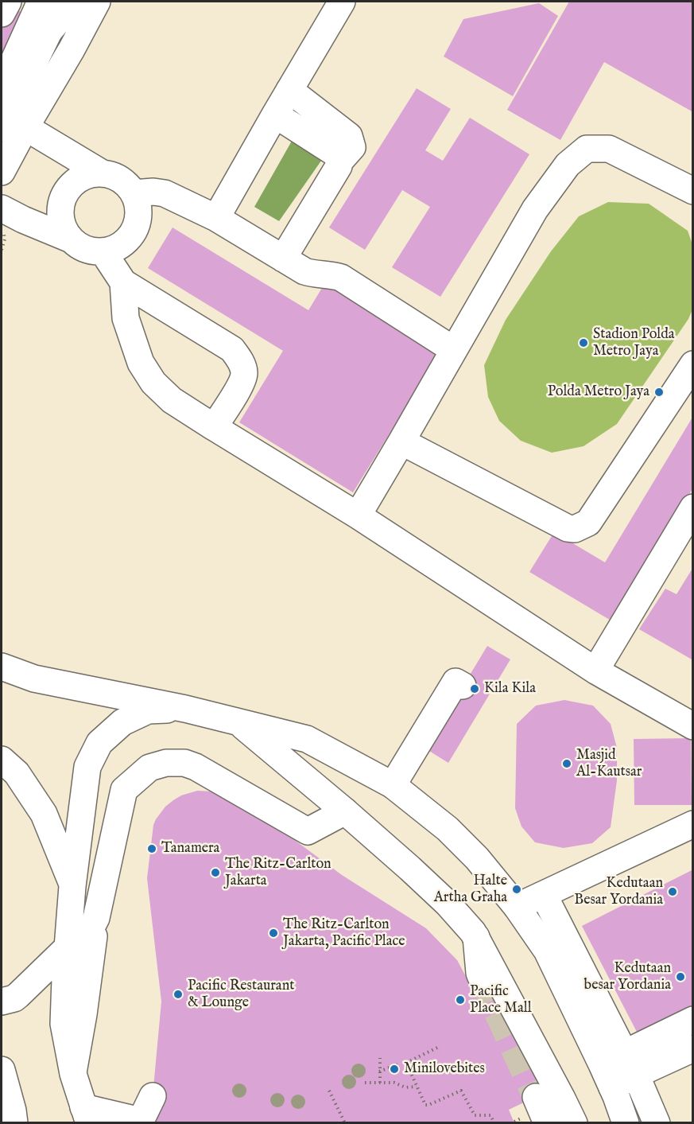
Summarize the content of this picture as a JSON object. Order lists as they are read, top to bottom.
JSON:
{
  "places": [
    "Stadion Polda Metro Jaya",
    "Polda Metro Jaya",
    "Kila Kila",
    "Masjid Al-Kautsar",
    "Tanamera",
    "The Ritz-Carlton Jakarta",
    "Halte Artha Graha",
    "Kedutaan Besar Yordania",
    "The Ritz-Carlton Jakarta, Pacific Place",
    "Kedutaan besar Yordania",
    "Pacific Restaurant & Lounge",
    "Pacific Place Mall",
    "Minilovebites"
  ]
}
